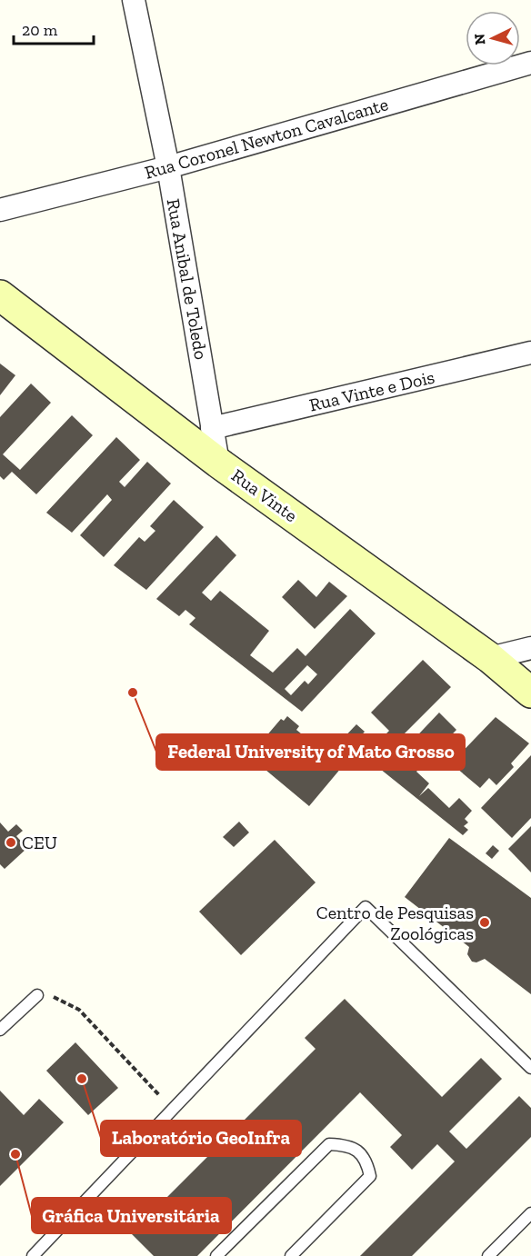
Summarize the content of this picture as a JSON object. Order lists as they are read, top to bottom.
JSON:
{
  "streets": {
    "street": [
      "Rua Coronel Newton Cavalcante",
      "Rua Anibal de Toledo",
      "Rua Vinte e Dois",
      "Rua Vinte"
    ]
  },
  "crossings": [
    ["Rua Coronel Newton Cavalcante", "Rua Anibal de Toledo"],
    ["Rua Anibal de Toledo", "Rua Vinte e Dois"],
    ["Rua Anibal de Toledo", "Rua Vinte"]
  ],
  "places": [
    "Federal University of Mato Grosso",
    "CEU",
    "Centro de Pesquisas Zoológicas",
    "Laboratório GeoInfra",
    "Gráfica Universitária"
  ],
  "scale_bar": "20 m",
  "north": "left"
}
